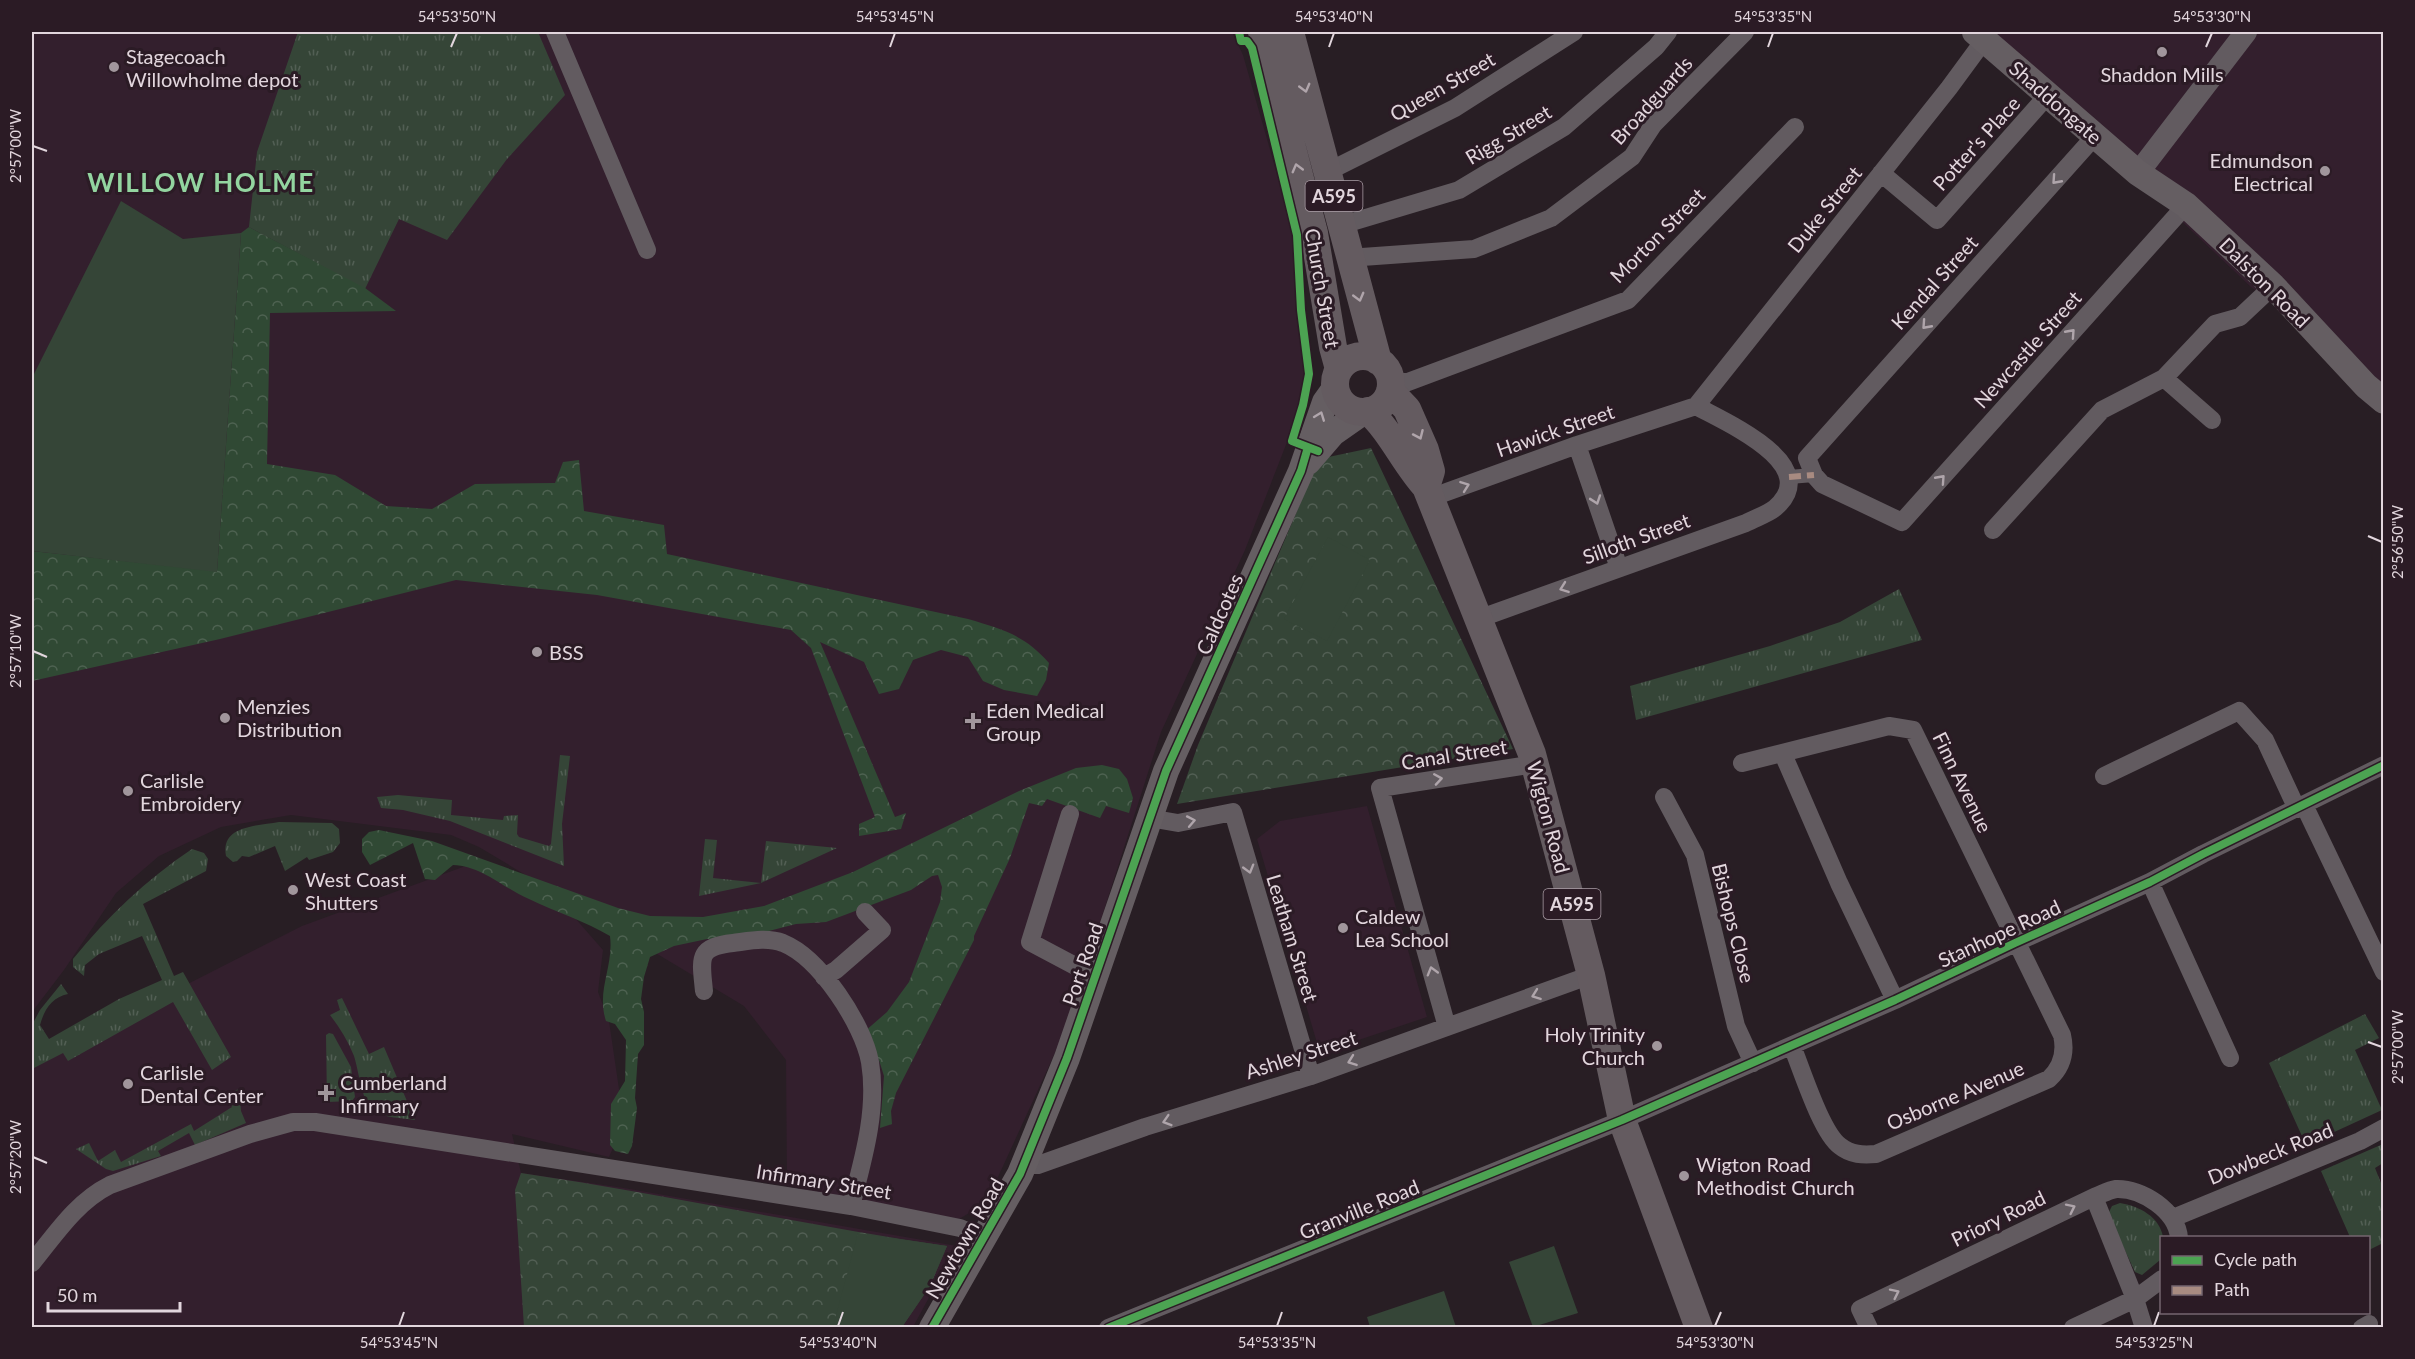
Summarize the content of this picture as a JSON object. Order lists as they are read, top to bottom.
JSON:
{
  "streets": {
    "main road": [
      "Shaddongate",
      "A595",
      "Dalston Road",
      "Church Street",
      "Caldcotes",
      "Wigton Road",
      "Port Road",
      "Newtown Road"
    ],
    "street": [
      "Queen Street",
      "Broadguards",
      "Rigg Street",
      "Potter's Place",
      "Duke Street",
      "Morton Street",
      "Kendal Street",
      "Newcastle Street",
      "Hawick Street",
      "Silloth Street",
      "Canal Street",
      "Finn Avenue",
      "Bishops Close",
      "Stanhope Road",
      "Leatham Street",
      "Ashley Street",
      "Osborne Avenue",
      "Dowbeck Road",
      "Infirmary Street",
      "Granville Road",
      "Priory Road"
    ]
  },
  "crossings": [
    ["Queen Street", "Church Street"],
    ["Broadguards", "Church Street"],
    ["Shaddongate", "Potter's Place"],
    ["Shaddongate", "Duke Street"],
    ["Shaddongate", "Kendal Street"],
    ["Shaddongate", "Dalston Road"],
    ["Rigg Street", "Church Street"],
    ["Potter's Place", "Duke Street"],
    ["Duke Street", "Hawick Street"],
    ["Morton Street", "Church Street"],
    ["Morton Street", "Caldcotes"],
    ["Morton Street", "Wigton Road"],
    ["Kendal Street", "Newcastle Street"],
    ["Dalston Road", "Newcastle Street"],
    ["Church Street", "Caldcotes"],
    ["Church Street", "Wigton Road"],
    ["Hawick Street", "Wigton Road"],
    ["Silloth Street", "Wigton Road"],
    ["Caldcotes", "Wigton Road"],
    ["Caldcotes", "Port Road"],
    ["Canal Street", "Wigton Road"],
    ["Canal Street", "Ashley Street"],
    ["Finn Avenue", "Stanhope Road"],
    ["Finn Avenue", "Osborne Avenue"],
    ["Wigton Road", "Stanhope Road"],
    ["Wigton Road", "Ashley Street"],
    ["Wigton Road", "Granville Road"],
    ["Bishops Close", "Stanhope Road"],
    ["Stanhope Road", "Osborne Avenue"],
    ["Stanhope Road", "Granville Road"],
    ["Leatham Street", "Port Road"],
    ["Leatham Street", "Ashley Street"],
    ["Port Road", "Ashley Street"],
    ["Port Road", "Newtown Road"],
    ["Ashley Street", "Newtown Road"],
    ["Dowbeck Road", "Priory Road"],
    ["Infirmary Street", "Newtown Road"]
  ],
  "one_way": [
    "Kendal Street",
    "Hawick Street",
    "Silloth Street",
    "Leatham Street",
    "Ashley Street",
    "Priory Road"
  ],
  "districts": ["WILLOW HOLME"],
  "places": {
    "other": [
      "Shaddon Mills",
      "Stagecoach Willowholme depot",
      "Edmundson Electrical",
      "BSS",
      "Menzies Distribution",
      "Carlisle Embroidery",
      "West Coast Shutters",
      "Caldew Lea School",
      "Holy Trinity Church",
      "Carlisle Dental Center",
      "Wigton Road Methodist Church"
    ],
    "health": ["Eden Medical Group", "Cumberland Infirmary"]
  },
  "legend": ["Cycle path", "Path"],
  "scale_bar": "50 m",
  "coordinates": [
    "54°53'50\"N",
    "54°53'45\"N",
    "54°53'40\"N",
    "54°53'35\"N",
    "54°53'30\"N",
    "2°57'00\"W",
    "2°56'50\"W",
    "2°57'10\"W",
    "2°57'20\"W",
    "54°53'25\"N"
  ]
}
